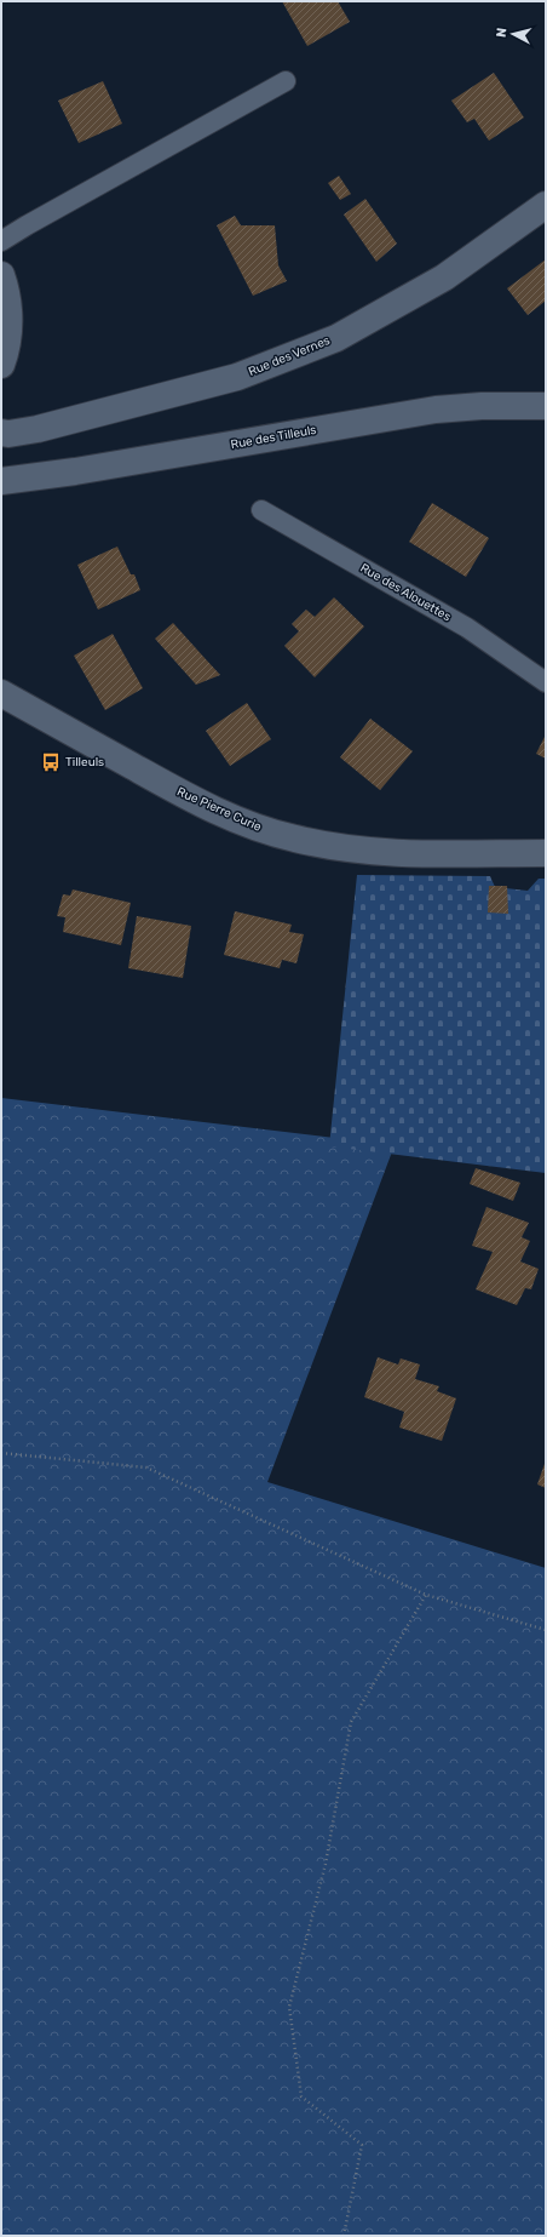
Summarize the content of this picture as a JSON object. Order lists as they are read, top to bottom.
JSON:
{
  "streets": {
    "street": ["Rue des Vernes", "Rue des Tilleuls", "Rue Pierre Curie"],
    "lane": ["Rue des Alouettes"]
  },
  "places": {
    "bus stop": ["Tilleuls"]
  },
  "north": "left"
}
